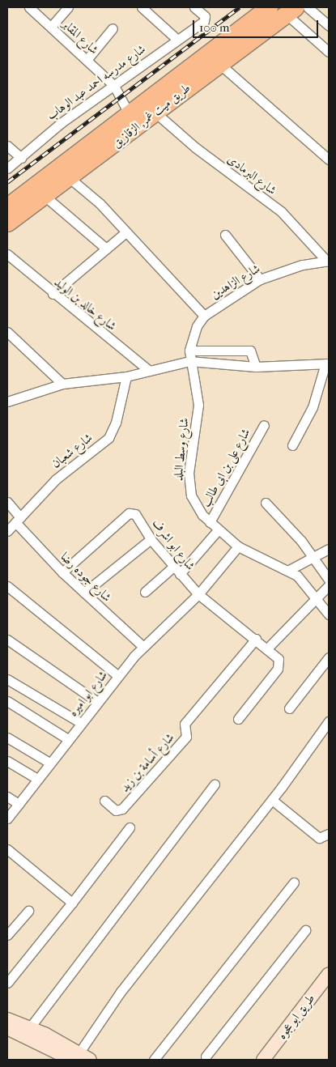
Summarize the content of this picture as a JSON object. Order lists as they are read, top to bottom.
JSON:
{
  "streets": {
    "highway": ["طريق ميت غمر, الزقازيق"],
    "street": [
      "شارع المقابر",
      "شارع مدرسه احمد عبد الوهاب",
      "شارع البرمادى",
      "شارع الزاهدين",
      "شارع خالد بن الوليد",
      "شارع وسط البلد",
      "شارع شعبان",
      "شارع على بن ابى طالب",
      "شارع ابو اشرف",
      "شارع جوده رضا",
      "شارع ابو اميره",
      "شارع أسامة بن زيد",
      "طريق ابو عجوه"
    ]
  },
  "crossings": [
    ["شارع المقابر", "شارع مدرسه احمد عبد الوهاب"],
    ["شارع المقابر", "طريق ميت غمر, الزقازيق"],
    ["طريق ميت غمر, الزقازيق", "شارع البرمادى"],
    ["شارع البرمادى", "شارع الزاهدين"],
    ["شارع الزاهدين", "شارع وسط البلد"],
    ["شارع وسط البلد", "شارع على بن ابى طالب"],
    ["شارع وسط البلد", "شارع ابو اميره"],
    ["شارع شعبان", "شارع جوده رضا"],
    ["شارع ابو اشرف", "شارع جوده رضا"],
    ["شارع ابو اشرف", "شارع ابو اميره"],
    ["شارع ابو اشرف", "شارع أسامة بن زيد"],
    ["شارع جوده رضا", "شارع ابو اميره"]
  ],
  "scale_bar": "100 m"
}
